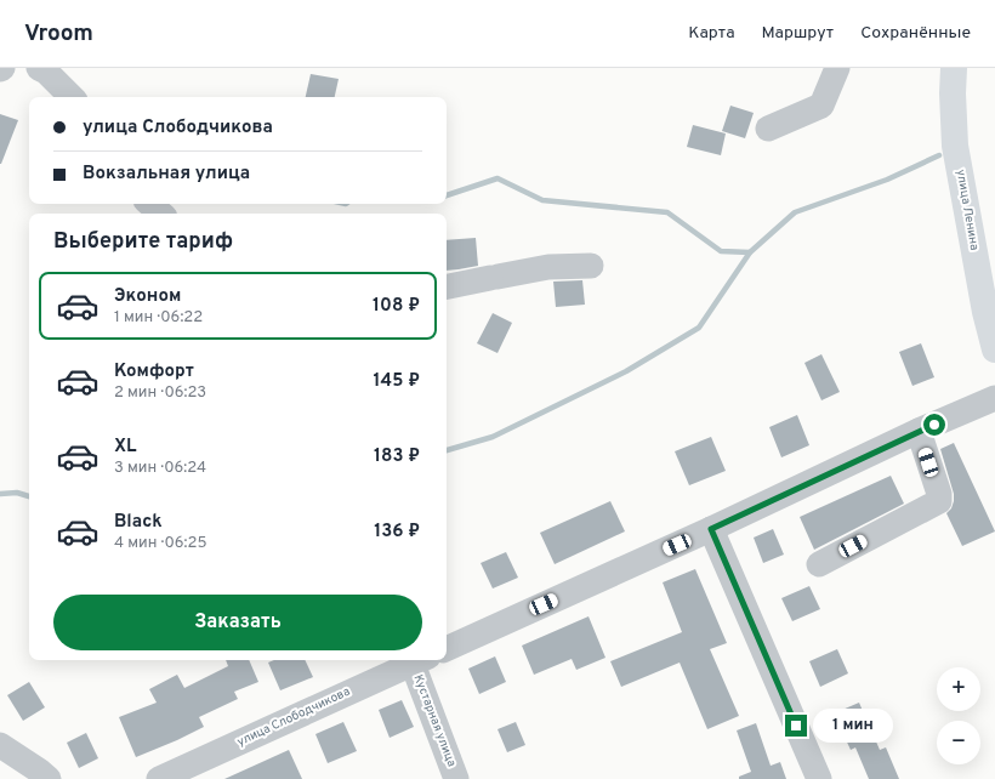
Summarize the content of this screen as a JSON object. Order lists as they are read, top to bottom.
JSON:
{
  "streets": {
    "main road": ["улица Ленина"],
    "street": ["улица Слободчикова", "Кустарная улица"]
  },
  "crossings": [
    ["улица Слободчикова", "Кустарная улица"]
  ],
  "page": {
    "header": "Vroom",
    "nav": ["Карта", "Маршрут", "Сохранённые"],
    "banner": ["улица Слободчикова", "Вокзальная улица"],
    "heading": "Выберите тариф",
    "list": [
      {
        "name": "Эконом",
        "note": "1 мин · 06:22",
        "value": "108 ₽"
      },
      {
        "name": "Комфорт",
        "note": "2 мин · 06:23",
        "value": "145 ₽"
      },
      {
        "name": "XL",
        "note": "3 мин · 06:24",
        "value": "183 ₽"
      },
      {
        "name": "Black",
        "note": "4 мин · 06:25",
        "value": "136 ₽"
      }
    ],
    "buttons": "Заказать",
    "map_buttons": ["+", "−"],
    "bubble": "1 мин"
  }
}
